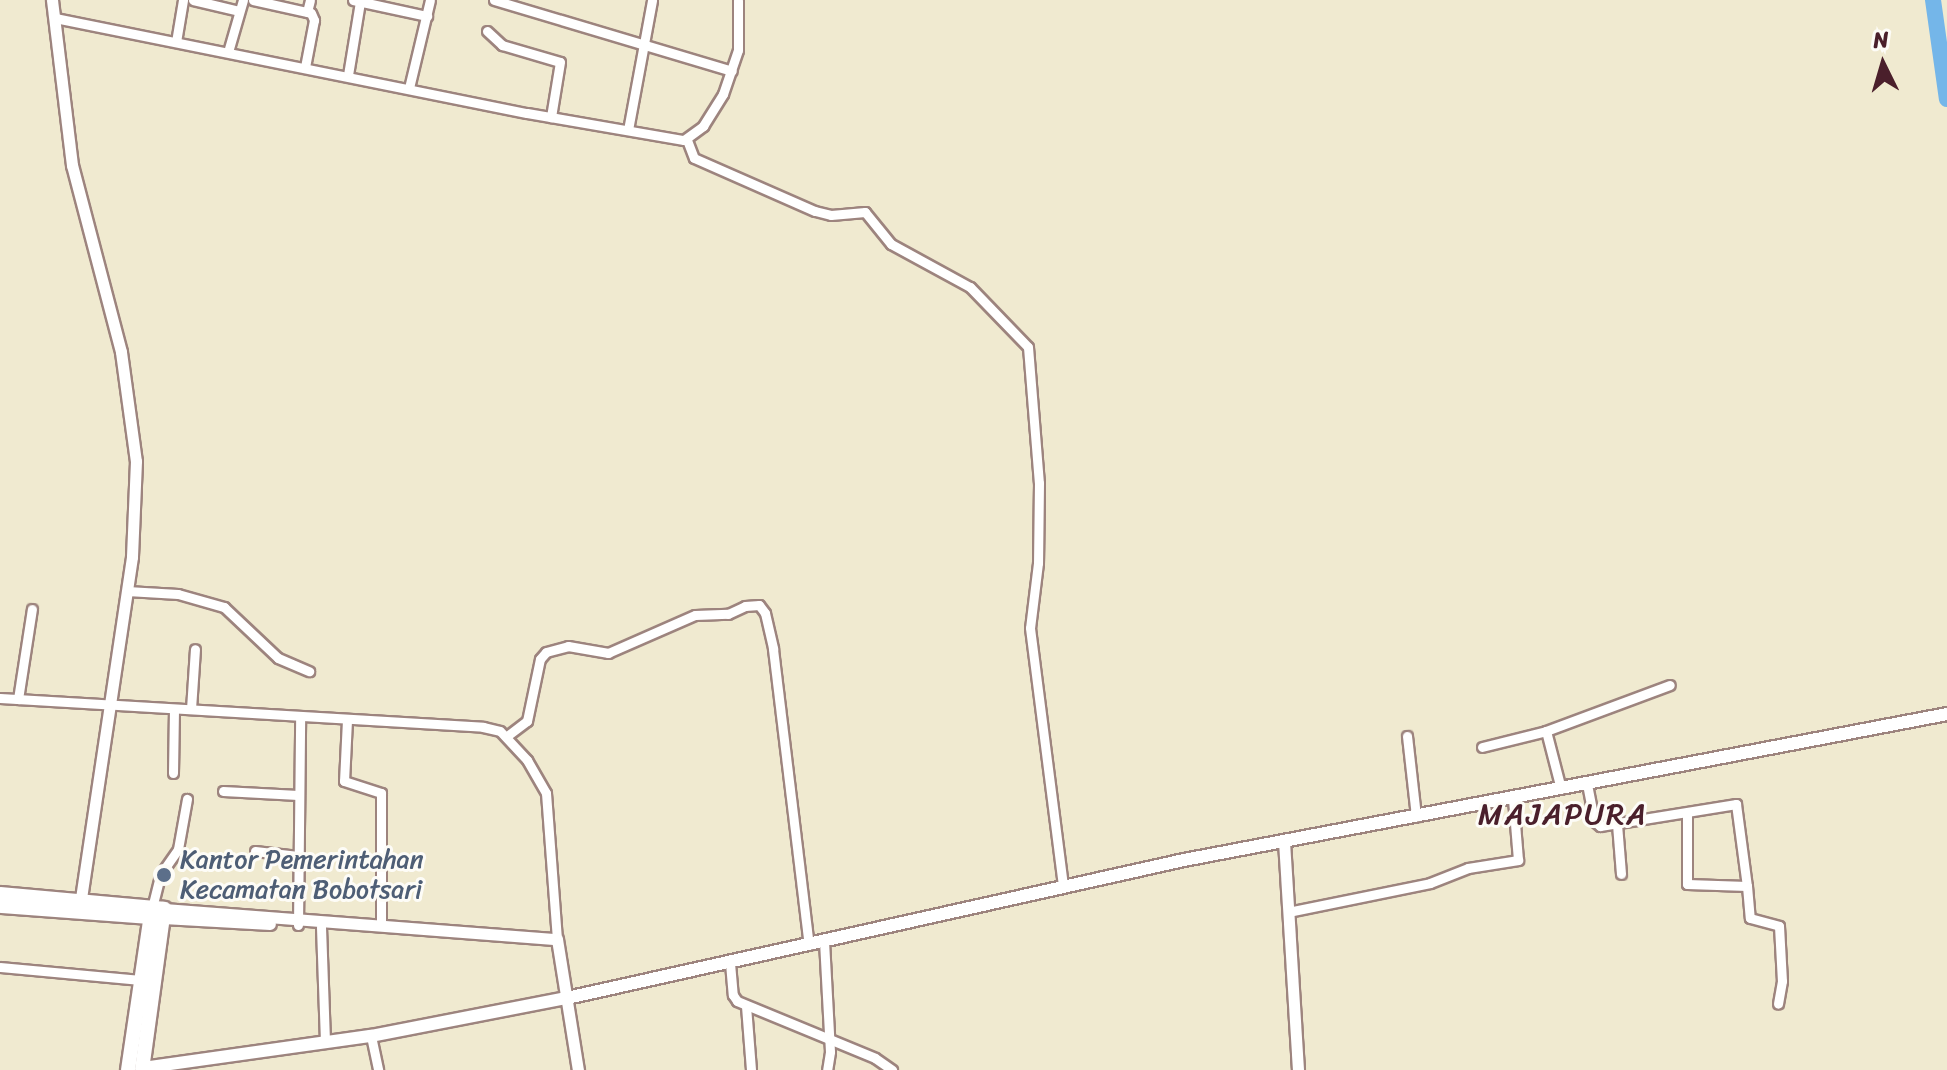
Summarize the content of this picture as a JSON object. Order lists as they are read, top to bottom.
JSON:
{
  "districts": ["MAJAPURA"],
  "places": ["Kantor Pemerintahan Kecamatan Bobotsari"],
  "north": "top"
}
